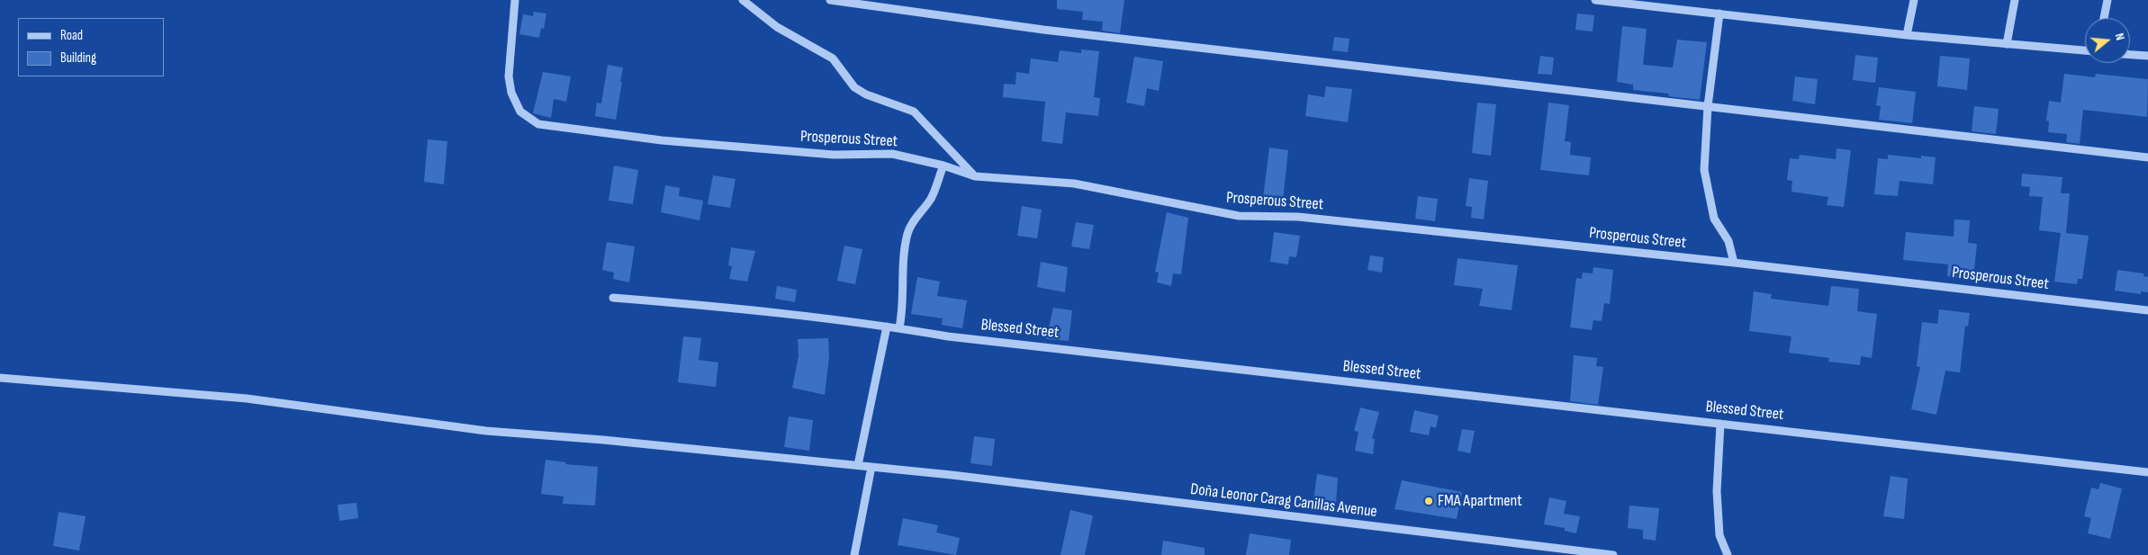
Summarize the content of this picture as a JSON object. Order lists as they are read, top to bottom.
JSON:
{
  "streets": {
    "street": ["Prosperous Street", "Blessed Street", "Doña Leonor Carag Canillas Avenue"]
  },
  "places": ["FMA Apartment"],
  "legend": ["Road", "Building"],
  "north": "right"
}
